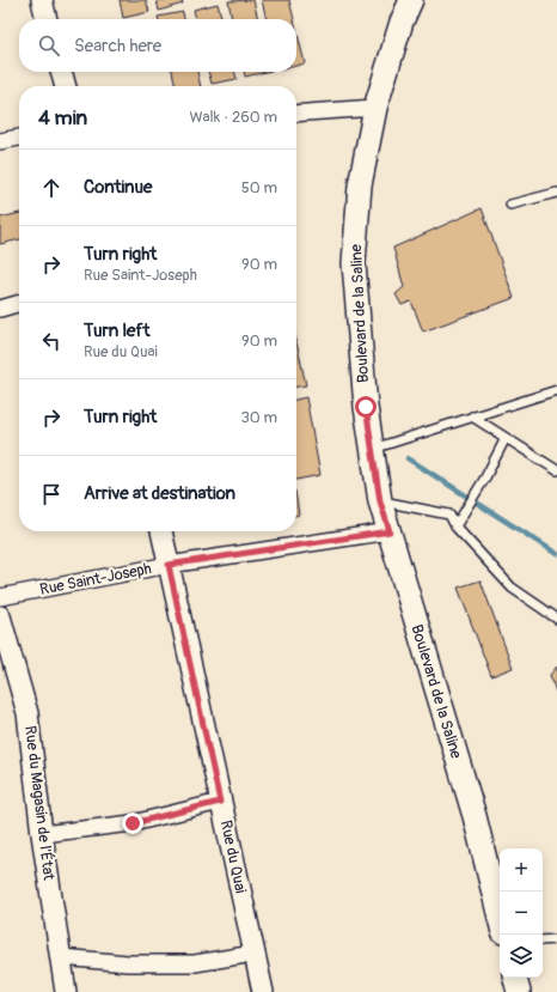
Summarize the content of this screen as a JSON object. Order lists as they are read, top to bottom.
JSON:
{
  "streets": {
    "main road": ["Boulevard de la Saline"],
    "street": ["Rue Saint-Joseph", "Rue du Magasin de l'État", "Rue du Quai"]
  },
  "crossings": [
    ["Boulevard de la Saline", "Rue Saint-Joseph"],
    ["Rue Saint-Joseph", "Rue du Quai"]
  ],
  "page": {
    "search": "Search here",
    "heading": ["4 min", "Walk · 260 m"],
    "list": [
      ["Continue", "50 m"],
      ["Turn right", "Rue Saint-Joseph", "90 m"],
      ["Turn left", "Rue du Quai", "90 m"],
      ["Turn right", "30 m"],
      "Arrive at destination"
    ],
    "map_buttons": ["+", "−"]
  }
}
